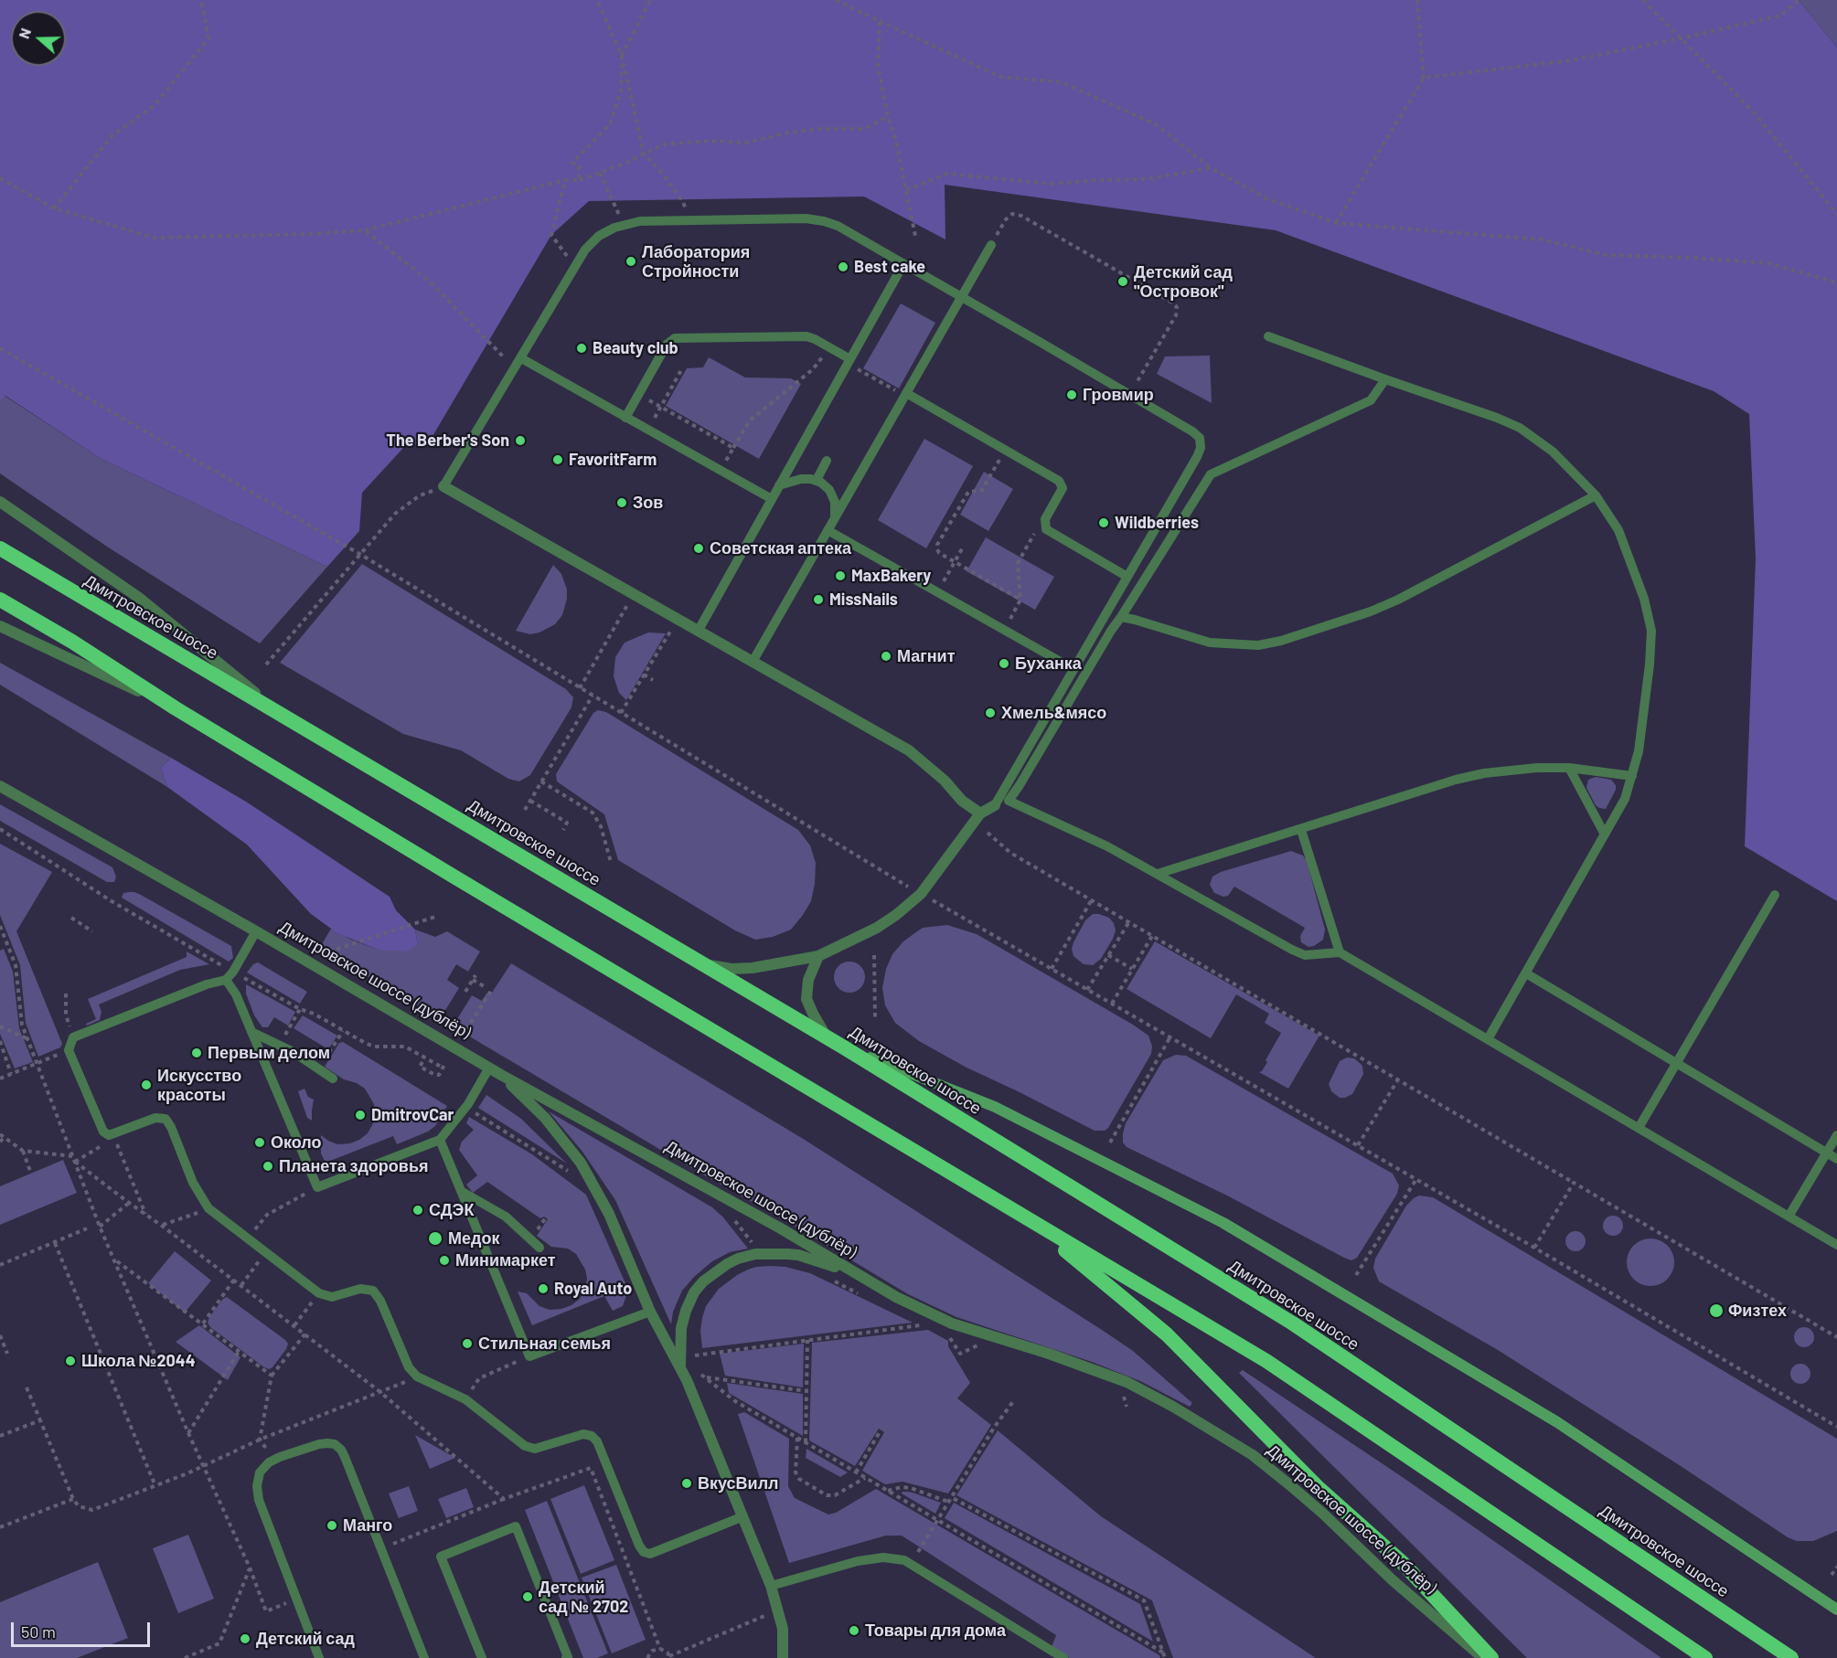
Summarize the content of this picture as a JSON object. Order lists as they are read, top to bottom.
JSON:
{
  "streets": {
    "highway": ["Дмитровское шоссе", "Дмитровское шоссе (дублёр)"]
  },
  "places": [
    "Лаборатория Стройности",
    "Best cake",
    "Детский сад \"Островок\"",
    "Beauty club",
    "Гровмир",
    "The Berber's Son",
    "FavoritFarm",
    "Зов",
    "Wildberries",
    "Советская аптека",
    "MaxBakery",
    "MissNails",
    "Магнит",
    "Буханка",
    "Хмель&мясо",
    "Первым делом",
    "Искусство красоты",
    "DmitrovCar",
    "Около",
    "Планета здоровья",
    "СДЭК",
    "Медок",
    "Минимаркет",
    "Royal Auto",
    "Физтех",
    "Стильная семья",
    "Школа №2044",
    "ВкусВилл",
    "Манго",
    "Детский сад № 2702",
    "Товары для дома",
    "Детский сад"
  ],
  "scale_bar": "50 m",
  "north": "left"
}
